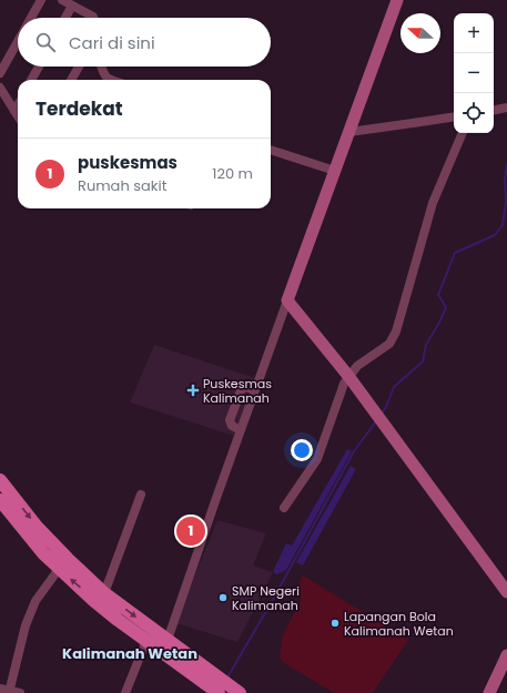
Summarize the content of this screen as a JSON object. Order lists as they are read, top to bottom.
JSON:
{
  "districts": ["Kalimanah Wetan"],
  "places": {
    "health": ["Puskesmas Kalimanah"],
    "other": ["SMP Negeri Kalimanah", "Lapangan Bola Kalimanah Wetan"]
  },
  "north": "left",
  "page": {
    "map_buttons": ["+", "−"],
    "search": "Cari di sini",
    "heading": "Terdekat",
    "list": [
      {
        "mark": "1",
        "name": "puskesmas",
        "note": "Rumah sakit",
        "value": "120 m"
      }
    ],
    "pins": "1"
  }
}
